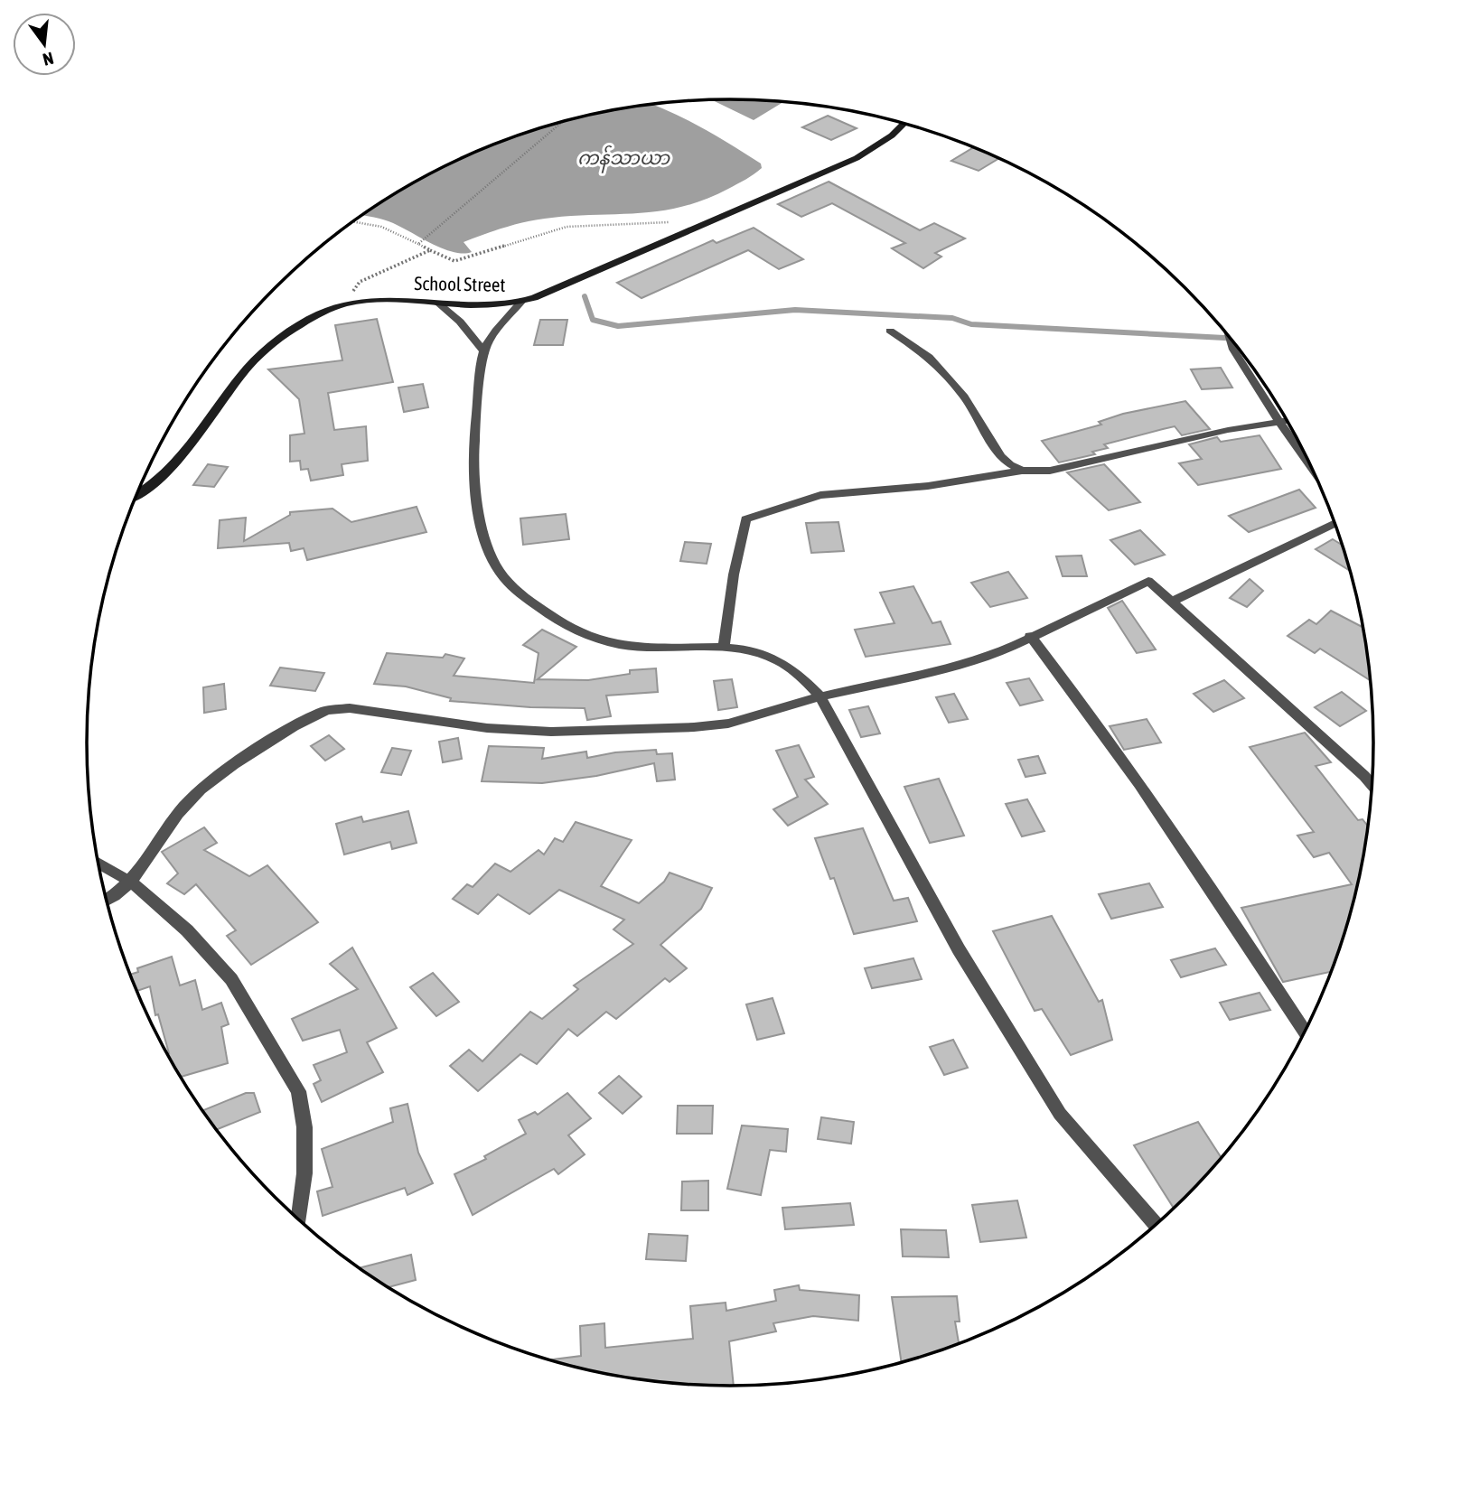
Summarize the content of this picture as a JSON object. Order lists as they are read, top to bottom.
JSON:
{
  "streets": {
    "street": ["School Street"]
  },
  "water": ["ကန်သာယာ"],
  "north": "bottom"
}
